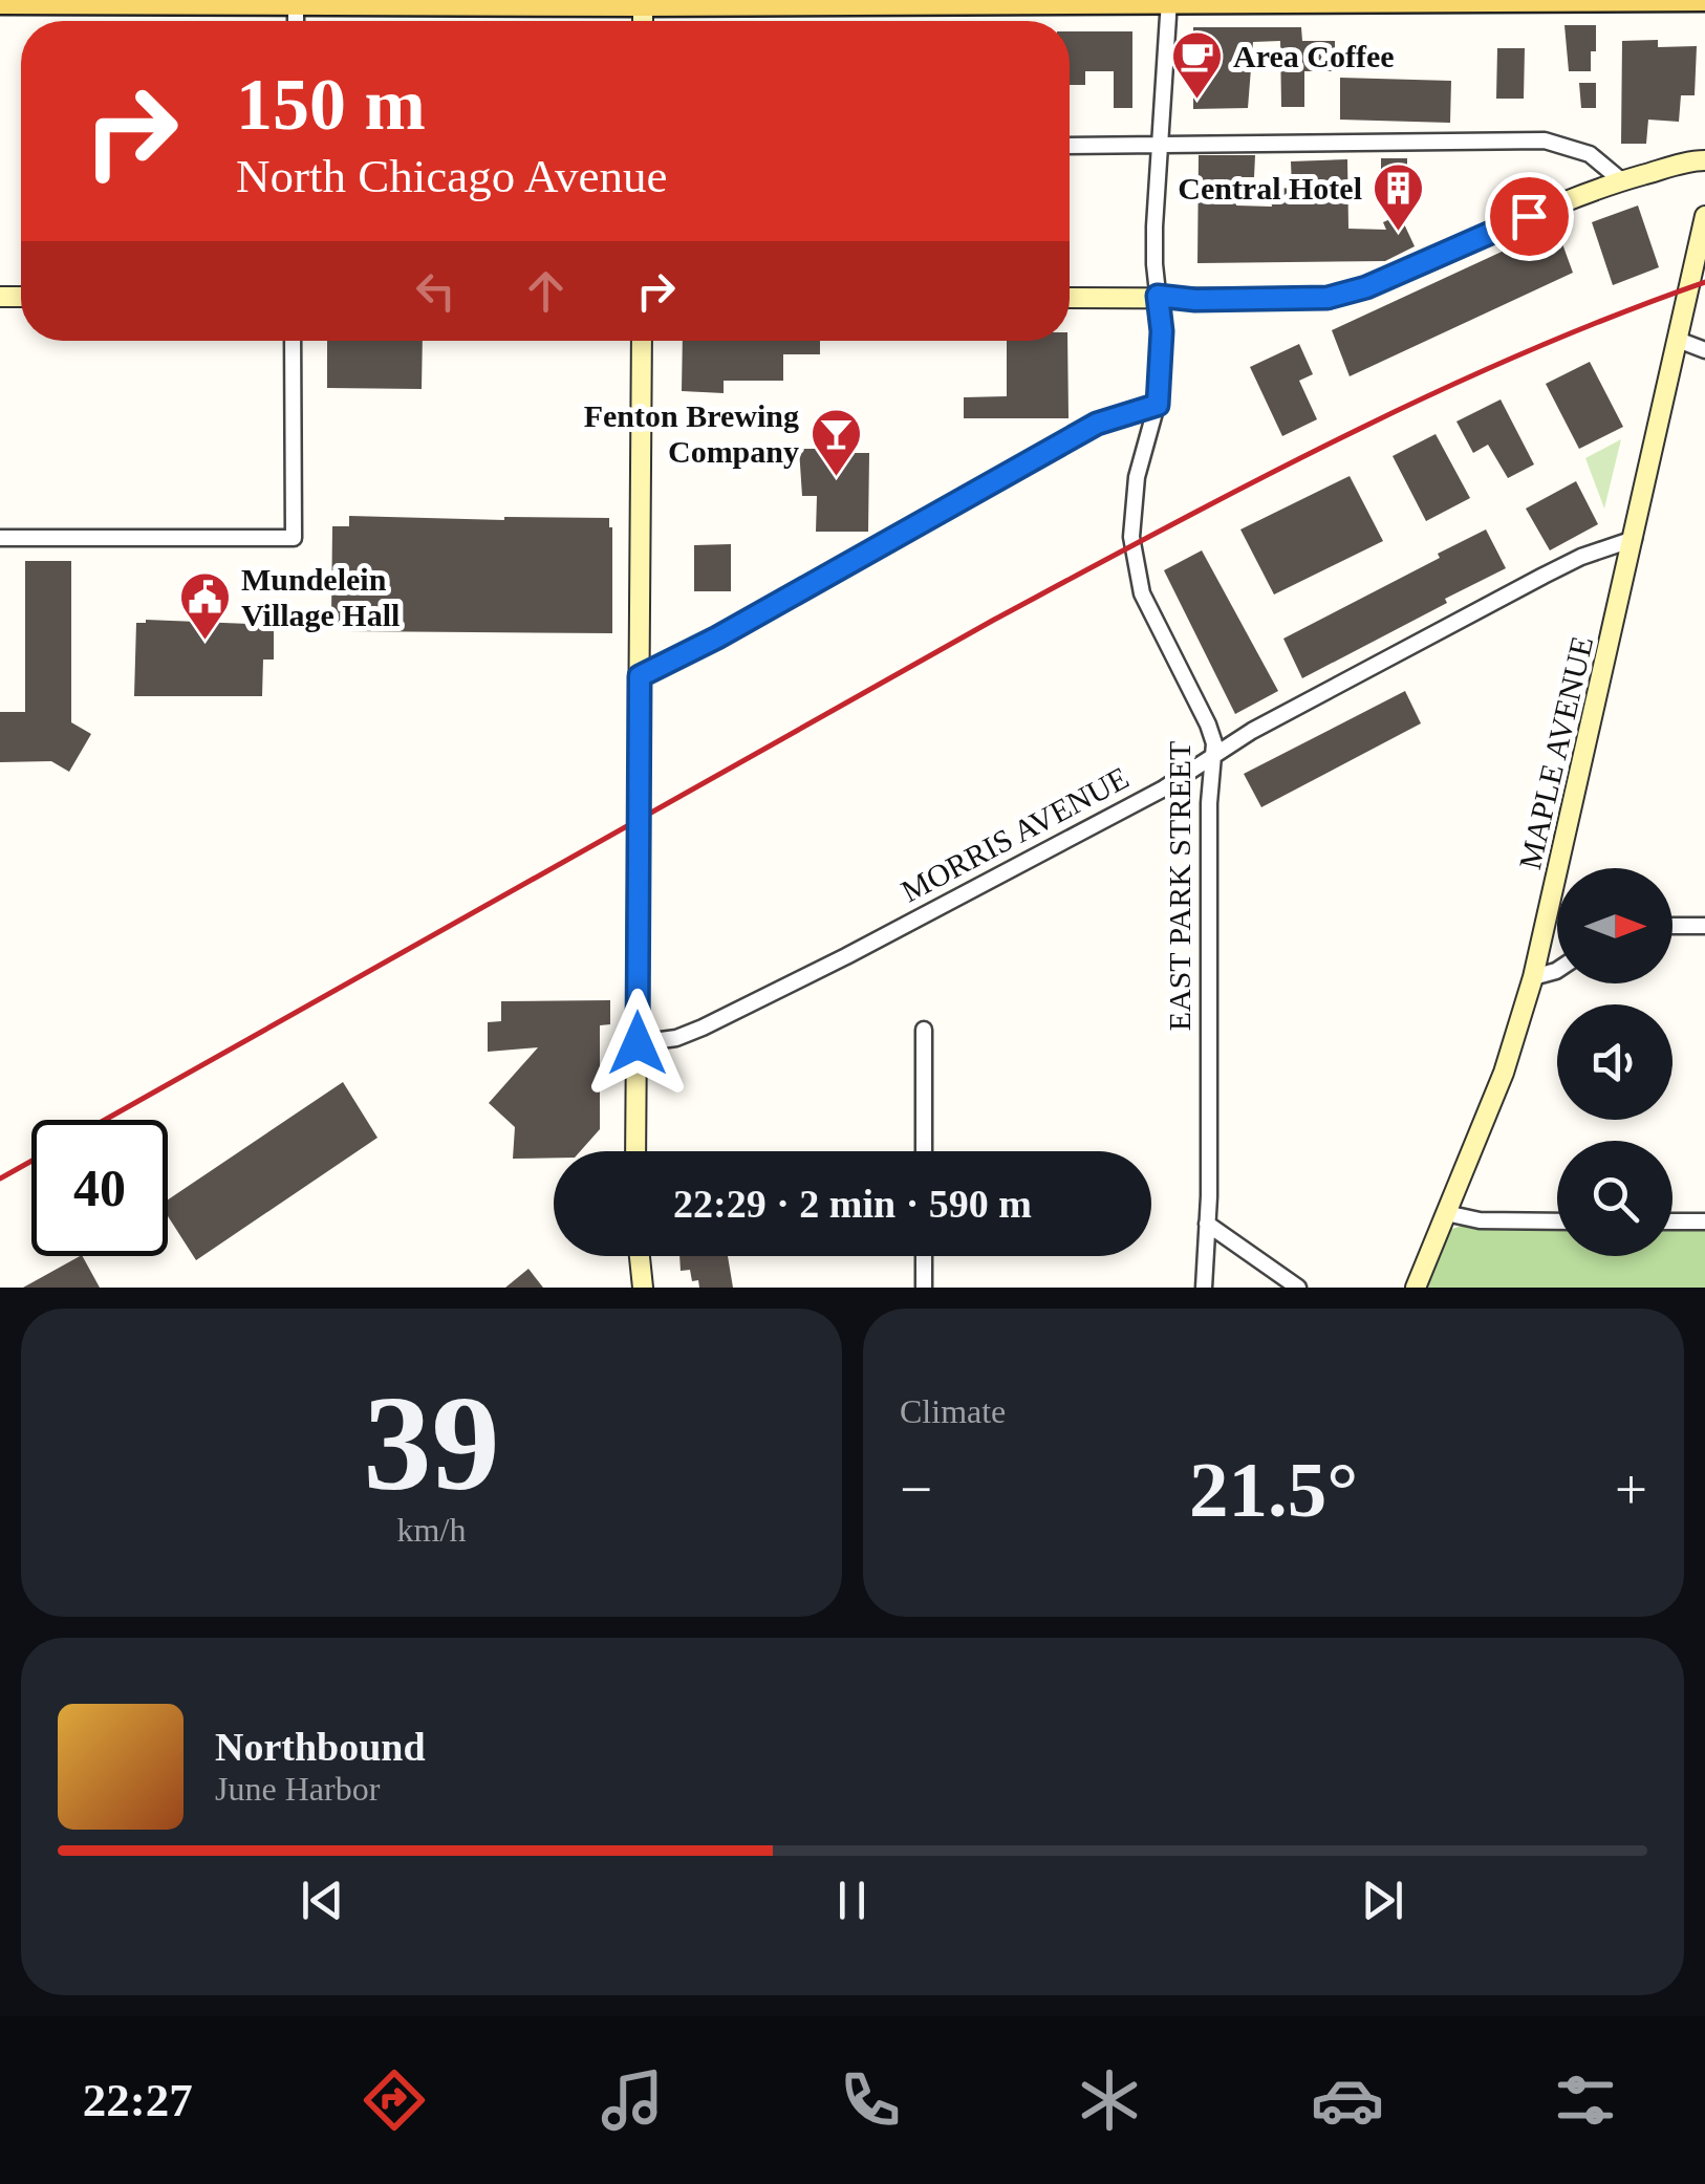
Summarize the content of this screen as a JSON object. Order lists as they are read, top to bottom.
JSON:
{
  "streets": {
    "street": ["MAPLE AVENUE", "MORRIS AVENUE", "EAST PARK STREET"]
  },
  "crossings": [
    ["MAPLE AVENUE", "MORRIS AVENUE"],
    ["MORRIS AVENUE", "EAST PARK STREET"]
  ],
  "places": {
    "cafe": ["Area Coffee"],
    "building": ["Central Hotel"],
    "bar": ["Fenton Brewing Company"],
    "public building": ["Mundelein Village Hall"]
  },
  "north": "right",
  "page": {
    "turn": ["150 m", "North Chicago Avenue"],
    "limit": "40",
    "trip": "22:29 · 2 min · 590 m",
    "tile": [
      ["39", "km/h"],
      "Climate"
    ],
    "heat": ["−", "21.5°", "+"],
    "song": ["Northbound", "June Harbor"],
    "tabs": "22:27"
  }
}
